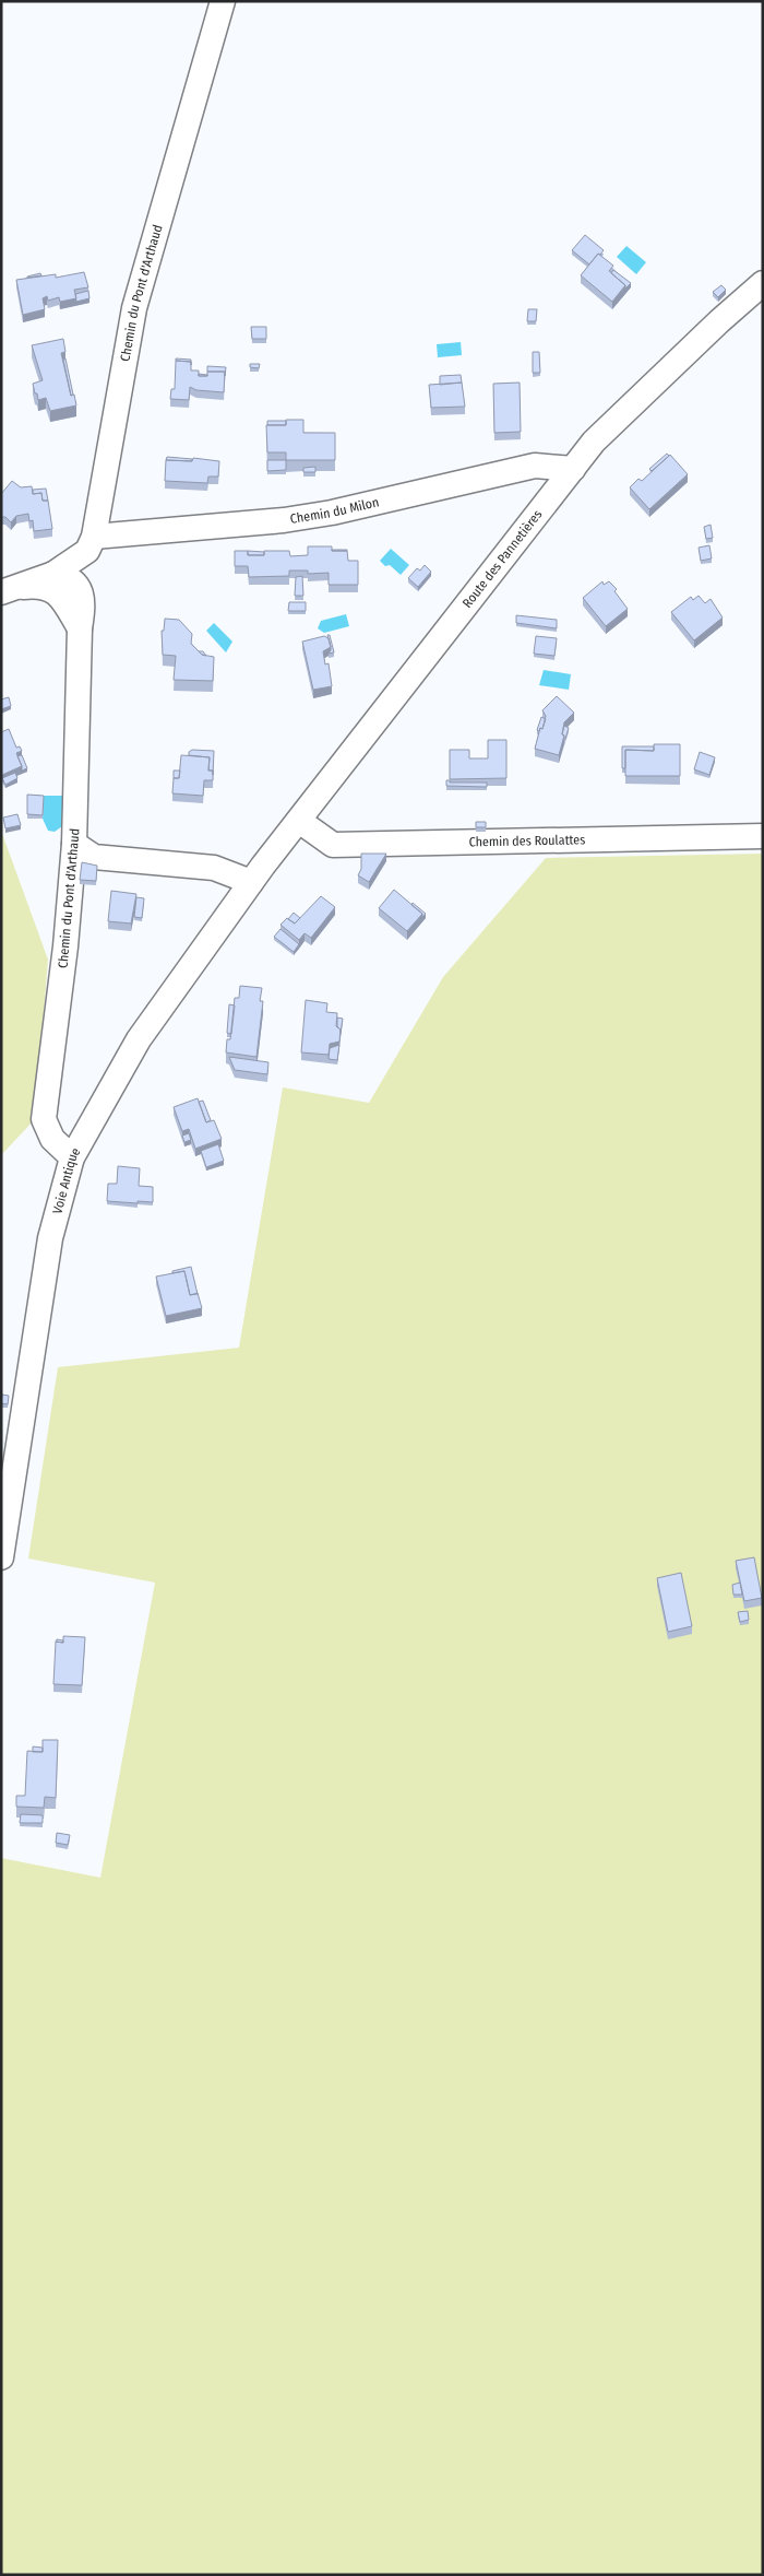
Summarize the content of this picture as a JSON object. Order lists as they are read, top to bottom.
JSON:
{
  "streets": {
    "street": [
      "Chemin du Pont d'Arthaud",
      "Chemin du Milon",
      "Route des Pannetières",
      "Chemin des Roulattes",
      "Voie Antique"
    ]
  },
  "crossings": [
    ["Chemin du Pont d'Arthaud", "Chemin du Milon"],
    ["Chemin du Pont d'Arthaud", "Voie Antique"],
    ["Chemin du Milon", "Route des Pannetières"],
    ["Route des Pannetières", "Chemin des Roulattes"],
    ["Route des Pannetières", "Voie Antique"]
  ]
}
